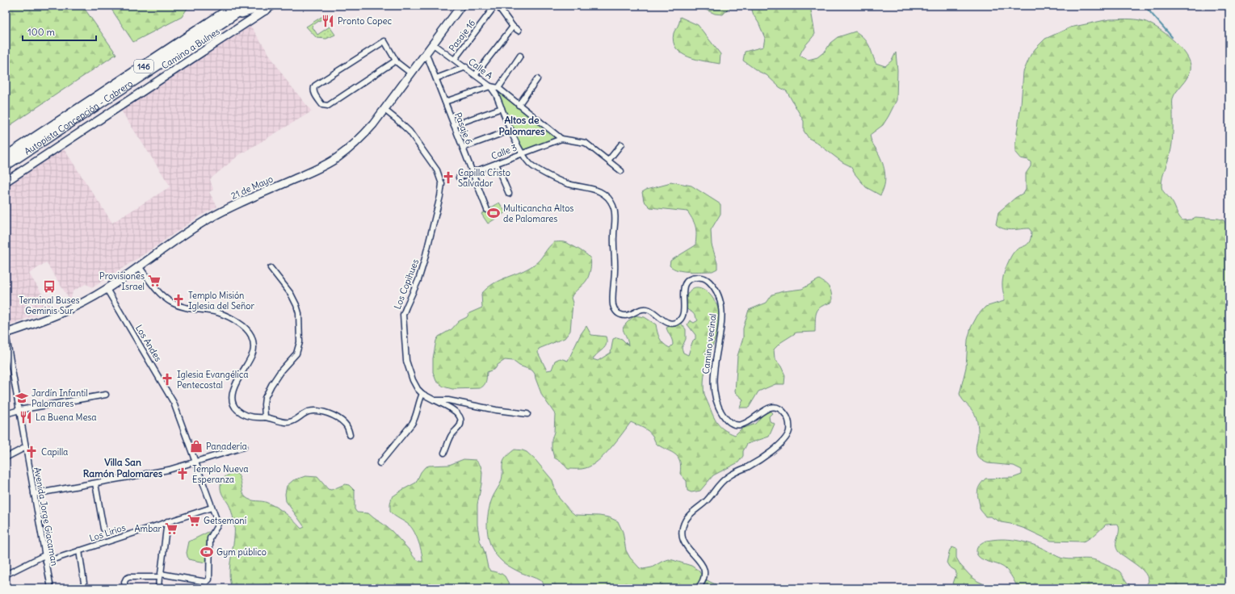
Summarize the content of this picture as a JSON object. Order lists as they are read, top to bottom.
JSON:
{
  "streets": {
    "highway": ["146", "Autopista Concepción - Cabrero"],
    "street": [
      "Pasaje 16",
      "Camino a Bulnes",
      "Calle A",
      "Pasaje 6",
      "Calle 3",
      "21 de Mayo",
      "Los Copihues",
      "Los Andes",
      "Camino vecinal",
      "Avenida Jorge Giacaman",
      "Los Lirios"
    ]
  },
  "crossings": [
    ["Pasaje 16", "Calle A"],
    ["Calle A", "Calle 3"],
    ["Calle A", "21 de Mayo"],
    ["Calle A", "Camino vecinal"],
    ["Pasaje 6", "Calle 3"],
    ["Pasaje 6", "21 de Mayo"],
    ["Calle 3", "Camino vecinal"],
    ["21 de Mayo", "Los Copihues"],
    ["21 de Mayo", "Los Andes"],
    ["21 de Mayo", "Avenida Jorge Giacaman"],
    ["Los Andes", "Los Lirios"],
    ["Avenida Jorge Giacaman", "Los Lirios"]
  ],
  "districts": ["Altos de Palomares", "Villa San Ramón Palomares"],
  "places": {
    "restaurant": ["Pronto Copec", "La Buena Mesa"],
    "church": [
      "Capilla Cristo Salvador",
      "Templo Misión Iglesia del Señor",
      "Iglesia Evangélica Pentecostal",
      "Capilla",
      "Templo Nueva Esperanza"
    ],
    "sports": ["Multicancha Altos de Palomares", "Gym público"],
    "supermarket": ["Provisiones Israel", "Getsemoní", "Ambar"],
    "bus stop": ["Terminal Buses Geminis Sur"],
    "school or university": ["Jardín Infantil Palomares"],
    "shop": ["Panadería"]
  },
  "scale_bar": "100 m"
}
